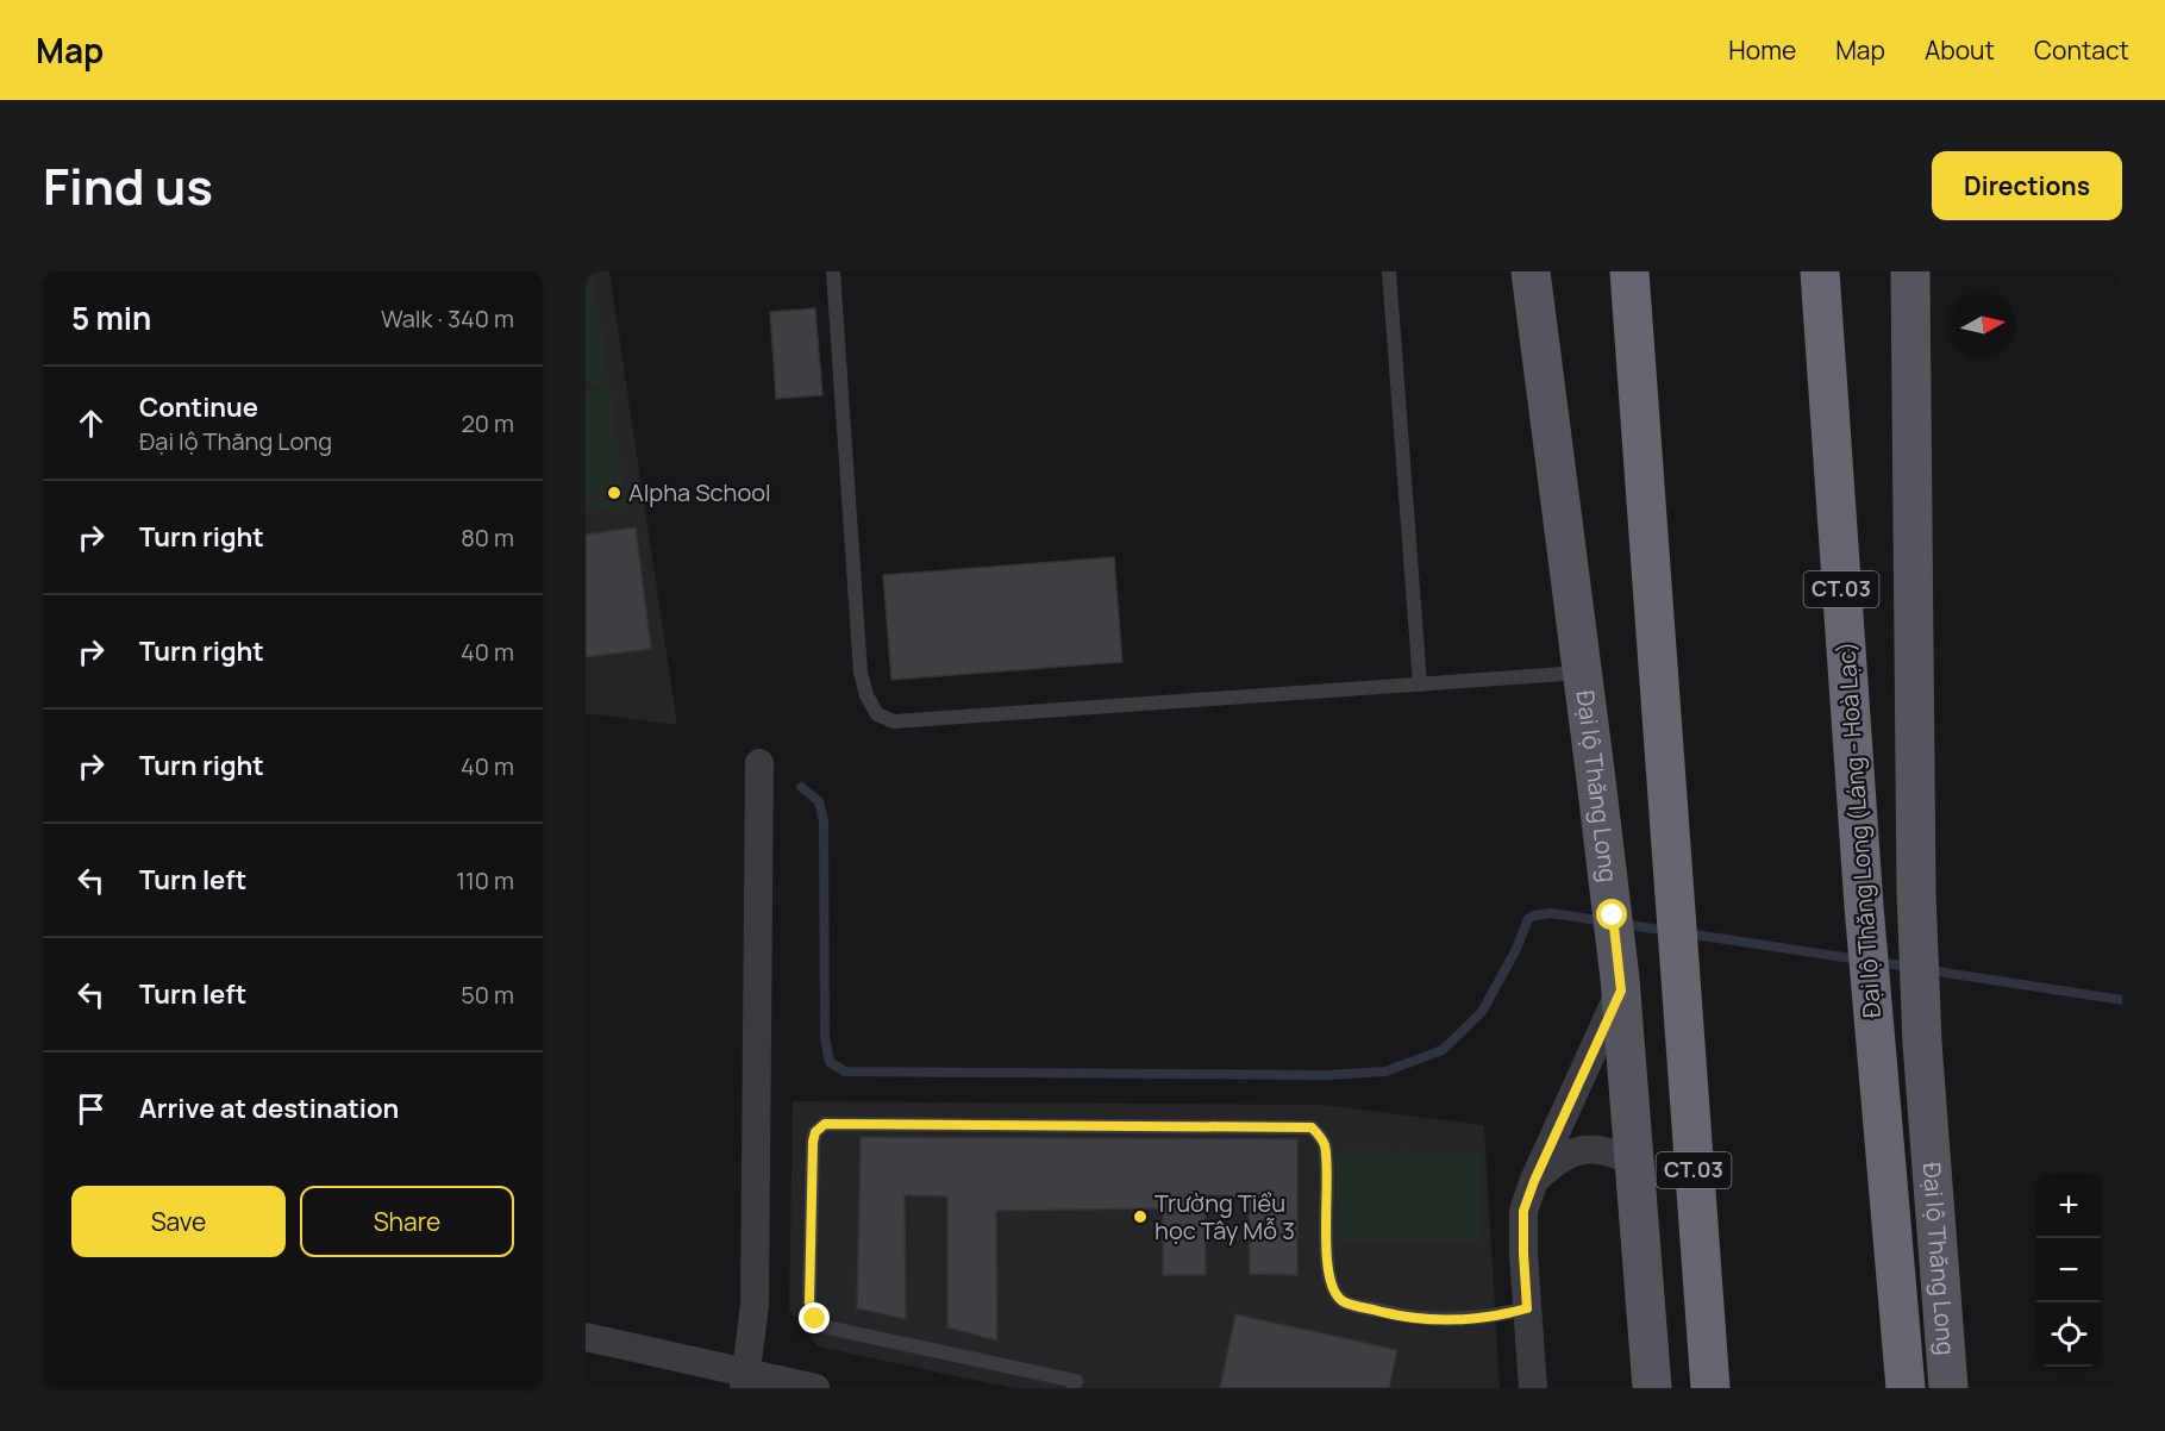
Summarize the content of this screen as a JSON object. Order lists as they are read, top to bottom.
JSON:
{
  "streets": {
    "highway": ["CT.03", "Đại lộ Thăng Long (Láng - Hoà Lạc)"],
    "main road": ["Đại lộ Thăng Long"]
  },
  "places": ["Alpha School", "Trường Tiểu học Tây Mỗ 3"],
  "north": "right",
  "page": {
    "header": "Map",
    "nav": [
      "Home",
      "Map",
      "About",
      "Contact"
    ],
    "title": "Find us",
    "buttons": [
      "Directions",
      ["Save", "Share"]
    ],
    "heading": ["5 min", "Walk · 340 m"],
    "list": [
      ["Continue", "Đại lộ Thăng Long", "20 m"],
      ["Turn right", "80 m"],
      ["Turn right", "40 m"],
      ["Turn right", "40 m"],
      ["Turn left", "110 m"],
      ["Turn left", "50 m"],
      "Arrive at destination"
    ],
    "map_buttons": ["+", "−"]
  }
}
